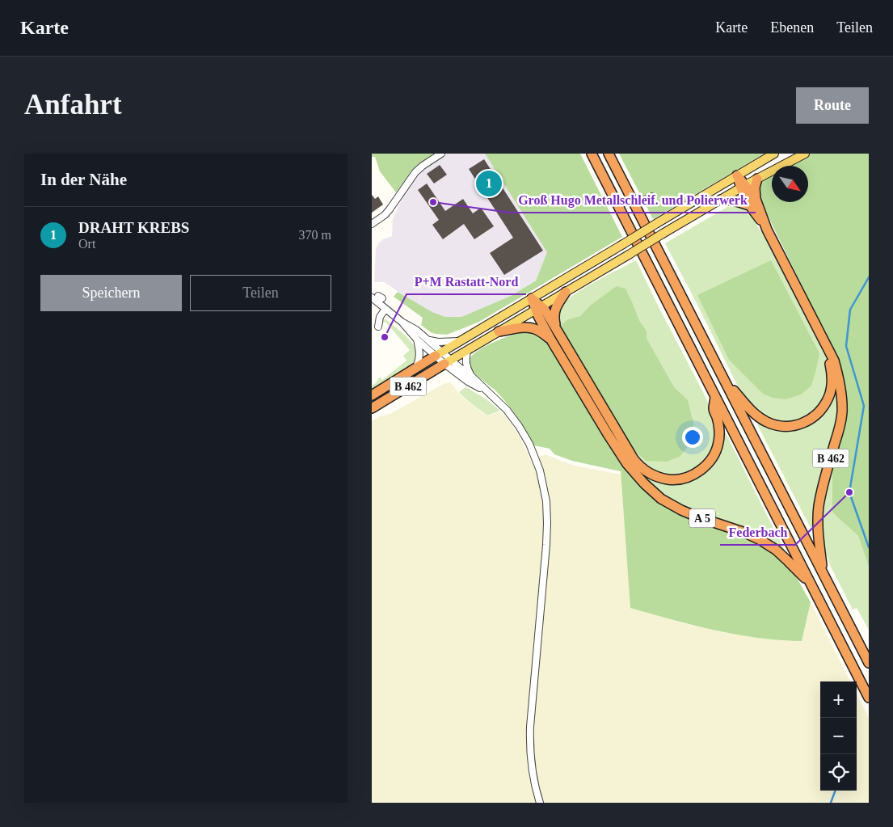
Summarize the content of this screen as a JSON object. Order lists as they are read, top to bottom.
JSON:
{
  "streets": {
    "highway": ["B 462", "A 5"]
  },
  "crossings": [
    ["B 462", "A 5"]
  ],
  "places": ["Groß Hugo Metallschleif. und Polierwerk", "P+M Rastatt-Nord", "Federbach"],
  "north": "bottom right",
  "page": {
    "header": "Karte",
    "nav": ["Karte", "Ebenen", "Teilen"],
    "buttons": [
      "Route",
      ["Speichern", "Teilen"]
    ],
    "title": "Anfahrt",
    "heading": "In der Nähe",
    "pins": "1",
    "list": [
      {
        "mark": "1",
        "name": "DRAHT KREBS",
        "note": "Ort",
        "value": "370 m"
      }
    ],
    "map_buttons": ["+", "−"]
  }
}
